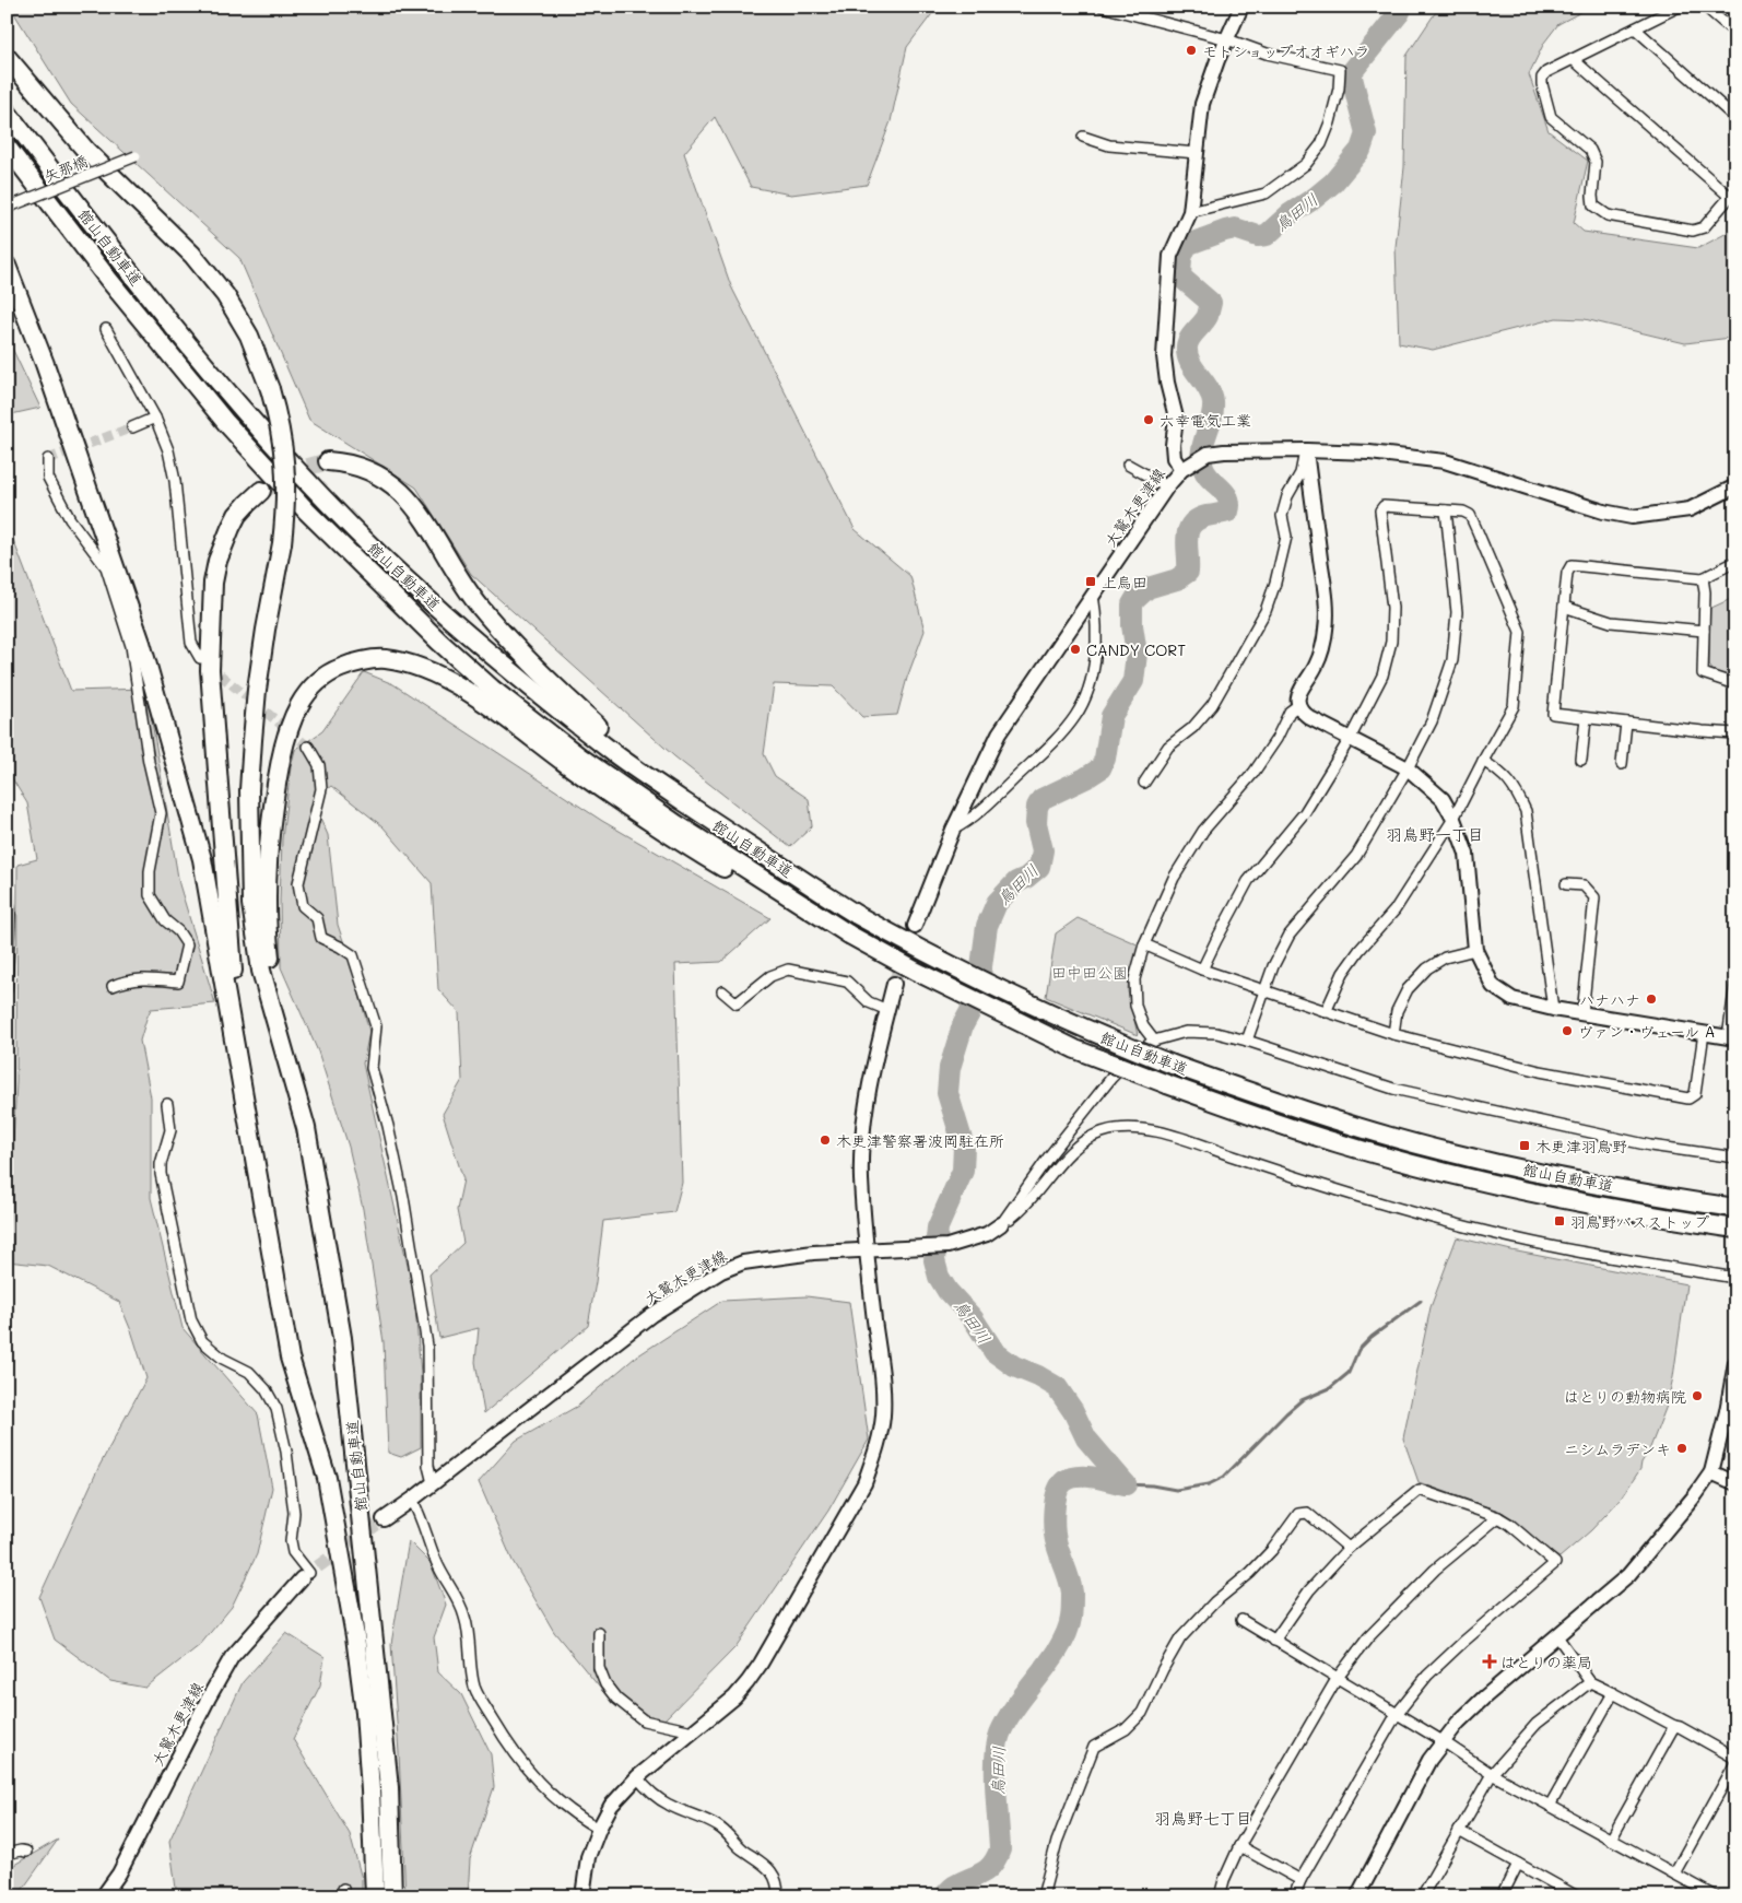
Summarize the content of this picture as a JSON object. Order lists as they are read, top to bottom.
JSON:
{
  "streets": {
    "highway": ["館山自動車道"],
    "street": ["矢那橋", "大鷲木更津線"]
  },
  "districts": ["羽鳥野一丁目", "羽鳥野七丁目"],
  "water": ["鳥田川"],
  "parks": ["田中田公園"],
  "places": {
    "other": [
      "モトショップオオギハラ",
      "六幸電気工業",
      "CANDY CORT",
      "ハナハナ",
      "ヴァン・ヴェール A",
      "木更津警察署波岡駐在所",
      "はとりの動物病院",
      "ニシムラデンキ"
    ],
    "transit": ["上烏田", "木更津羽鳥野", "羽鳥野バスストップ"],
    "health": ["はとりの薬局"]
  }
}
